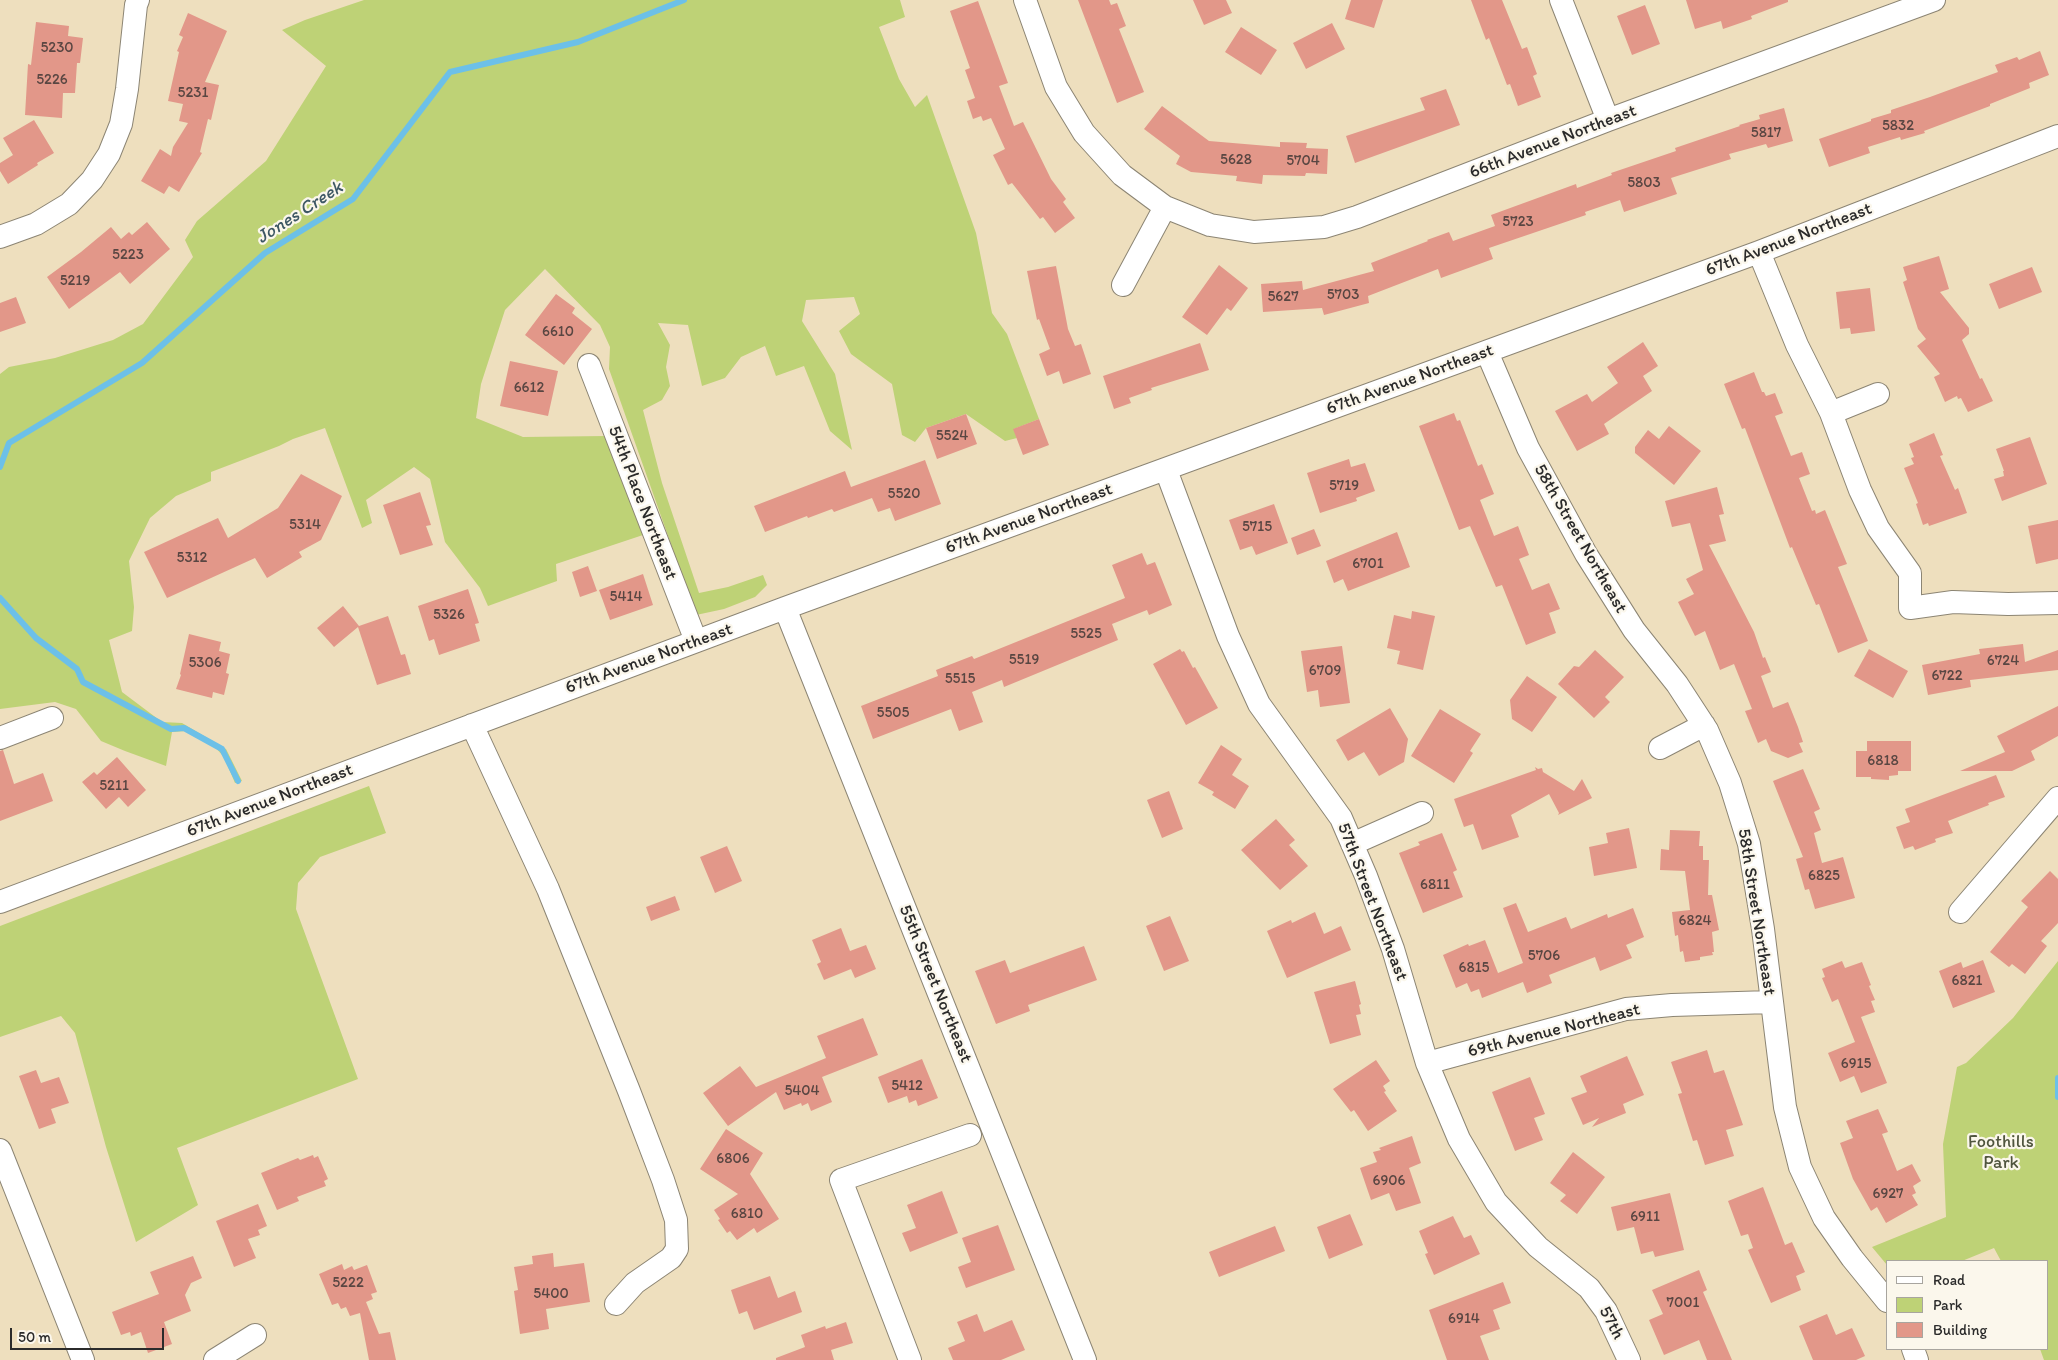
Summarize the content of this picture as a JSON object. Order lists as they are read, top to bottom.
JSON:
{
  "streets": {
    "street": [
      "66th Avenue Northeast",
      "67th Avenue Northeast",
      "54th Place Northeast",
      "58th Street Northeast",
      "57th Street Northeast",
      "55th Street Northeast",
      "69th Avenue Northeast",
      "57th"
    ]
  },
  "crossings": [
    ["67th Avenue Northeast", "54th Place Northeast"],
    ["67th Avenue Northeast", "58th Street Northeast"],
    ["67th Avenue Northeast", "57th Street Northeast"],
    ["67th Avenue Northeast", "55th Street Northeast"],
    ["58th Street Northeast", "69th Avenue Northeast"],
    ["57th Street Northeast", "69th Avenue Northeast"],
    ["57th Street Northeast", "57th"]
  ],
  "water": ["Jones Creek"],
  "parks": ["Foothills Park"],
  "house_numbers": [
    "5230",
    "5226",
    "5231",
    "5832",
    "5817",
    "5628",
    "5704",
    "5803",
    "5723",
    "5223",
    "5219",
    "5703",
    "5627",
    "6610",
    "6612",
    "5524",
    "5719",
    "5520",
    "5314",
    "5715",
    "5312",
    "6701",
    "5414",
    "5326",
    "5525",
    "5519",
    "6724",
    "5306",
    "6709",
    "6722",
    "5515",
    "5505",
    "6818",
    "5211",
    "6825",
    "6811",
    "6824",
    "5706",
    "6815",
    "6821",
    "6915",
    "5412",
    "5404",
    "6806",
    "6906",
    "6927",
    "6810",
    "6911",
    "5222",
    "5400",
    "7001",
    "6914"
  ],
  "legend": ["Road", "Park", "Building"],
  "scale_bar": "50 m"
}
